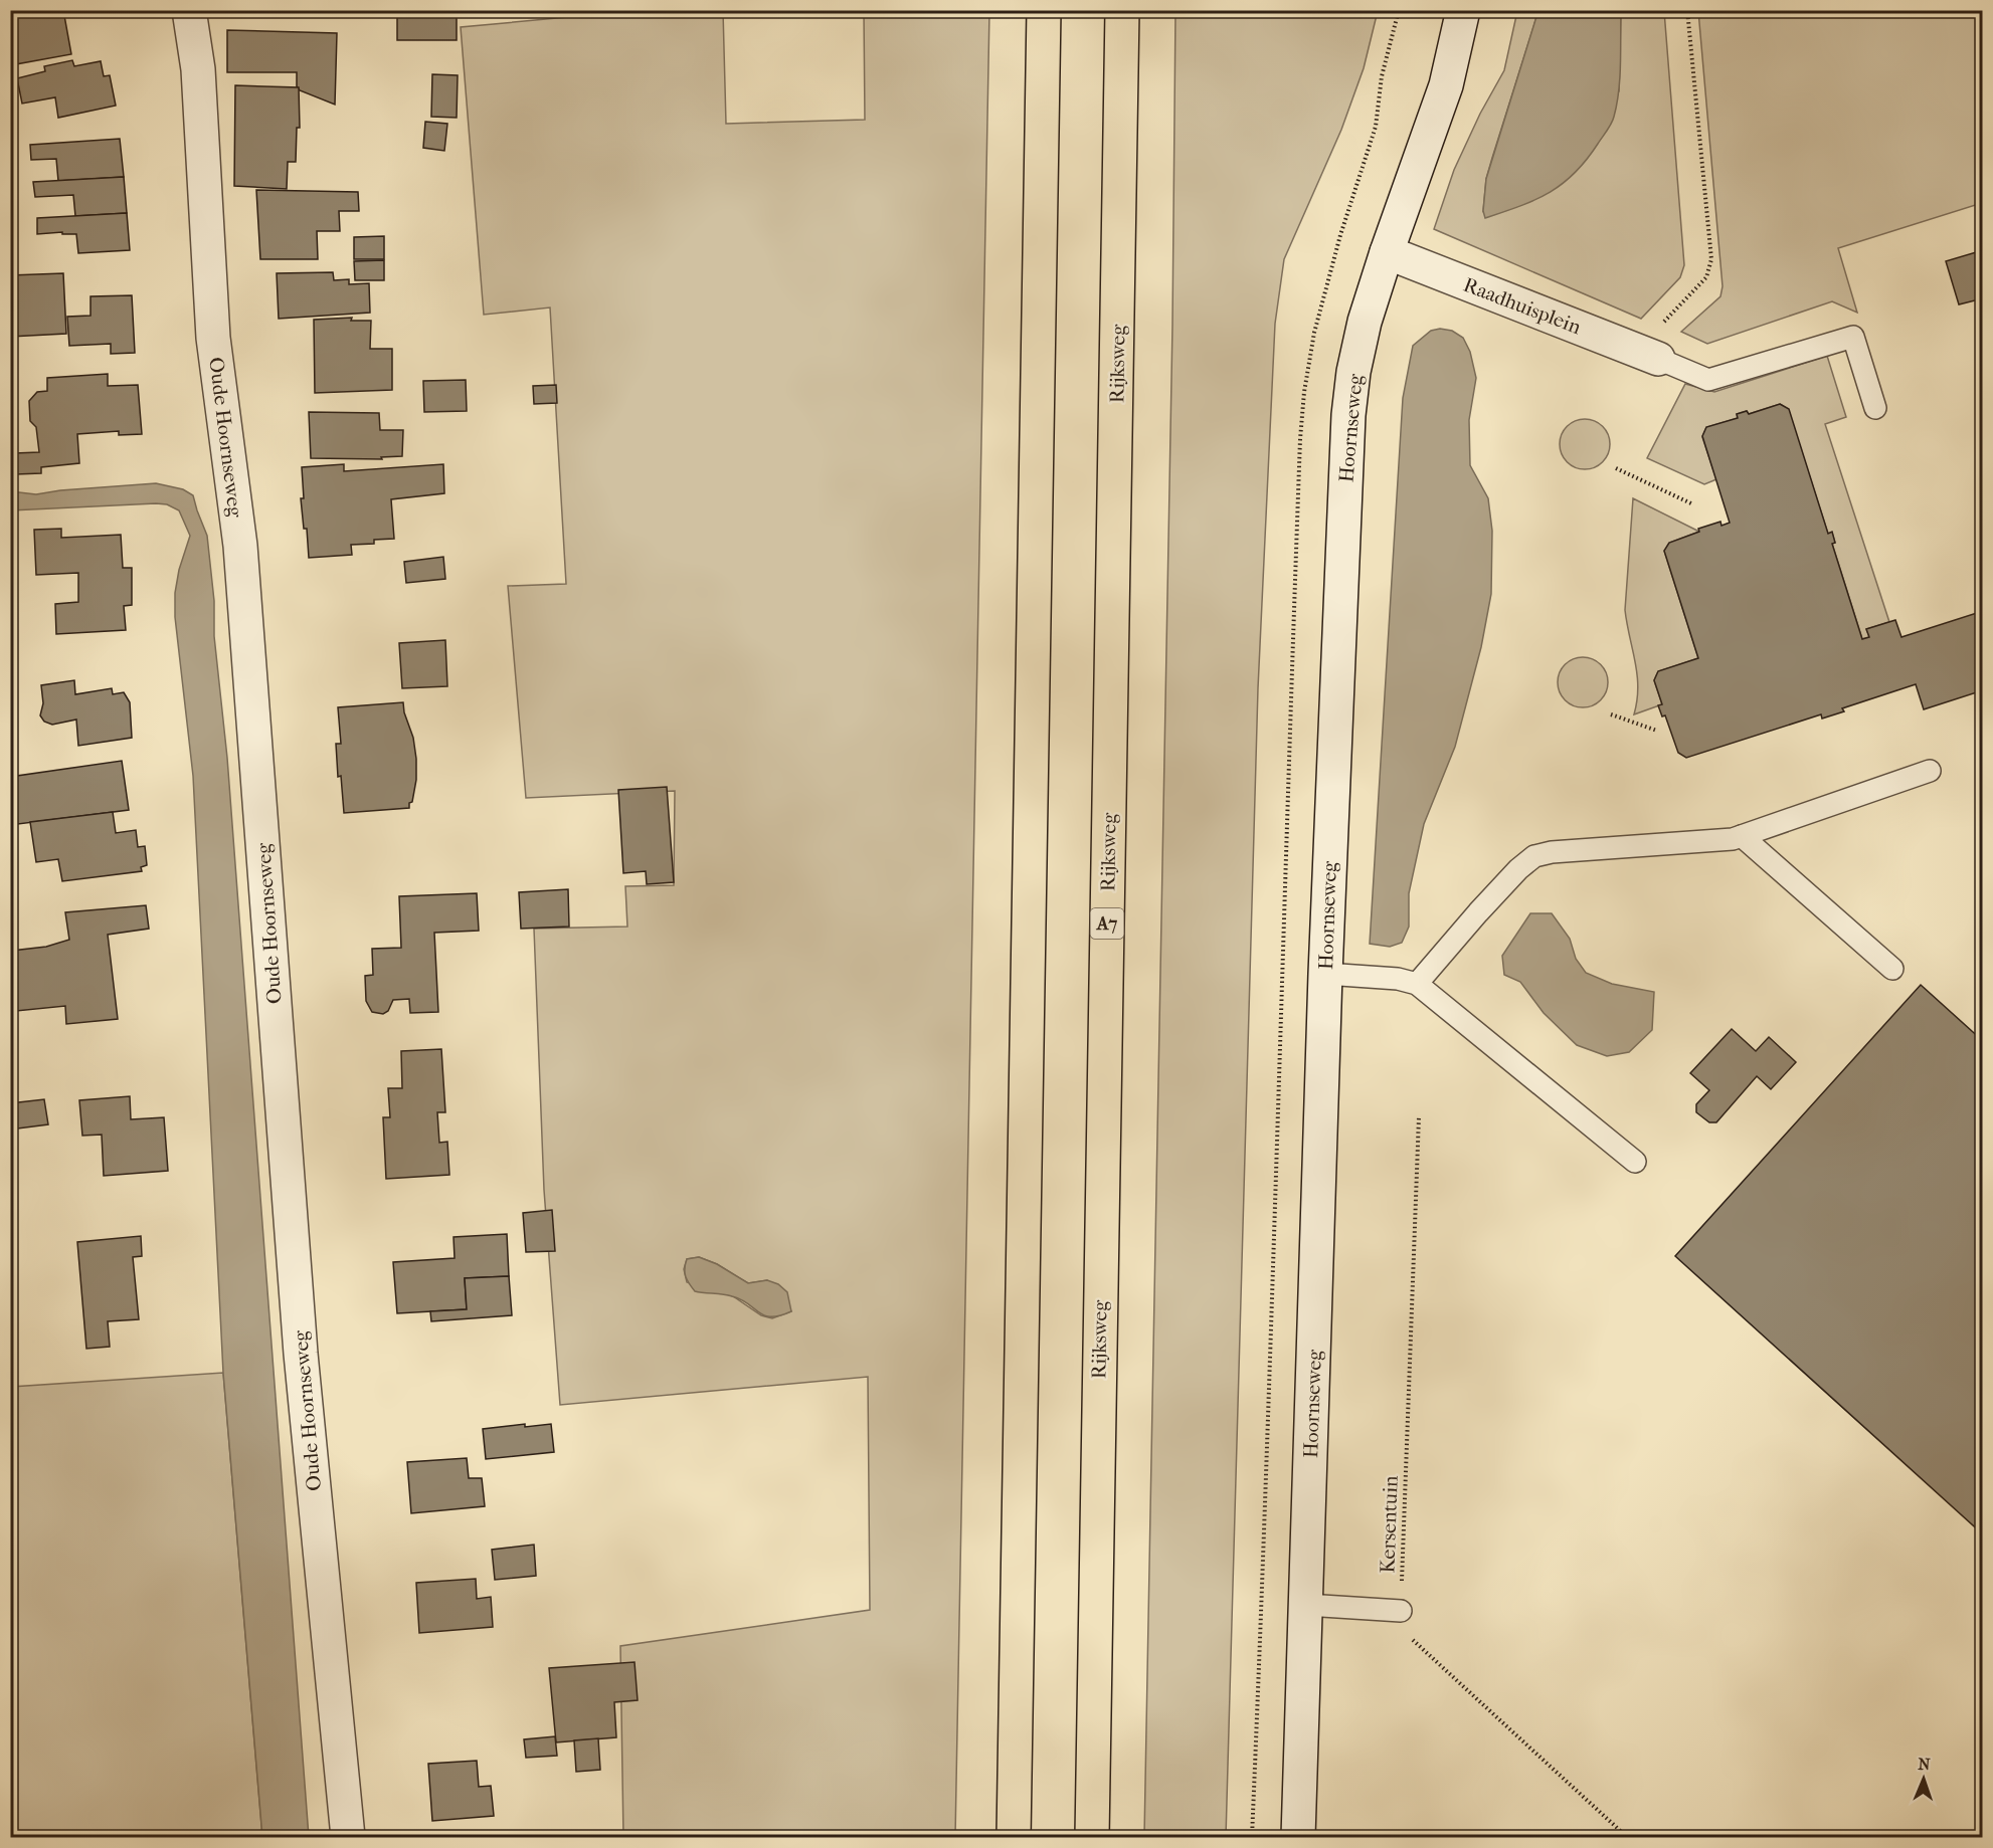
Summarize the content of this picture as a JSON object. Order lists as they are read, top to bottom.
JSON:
{
  "streets": {
    "highway": ["Rijksweg", "A7"],
    "street": ["Raadhuisplein", "Hoornseweg", "Oude Hoornseweg"],
    "path": ["Kersentuin"]
  },
  "crossings": [
    ["Raadhuisplein", "Hoornseweg"]
  ],
  "north": "top"
}
